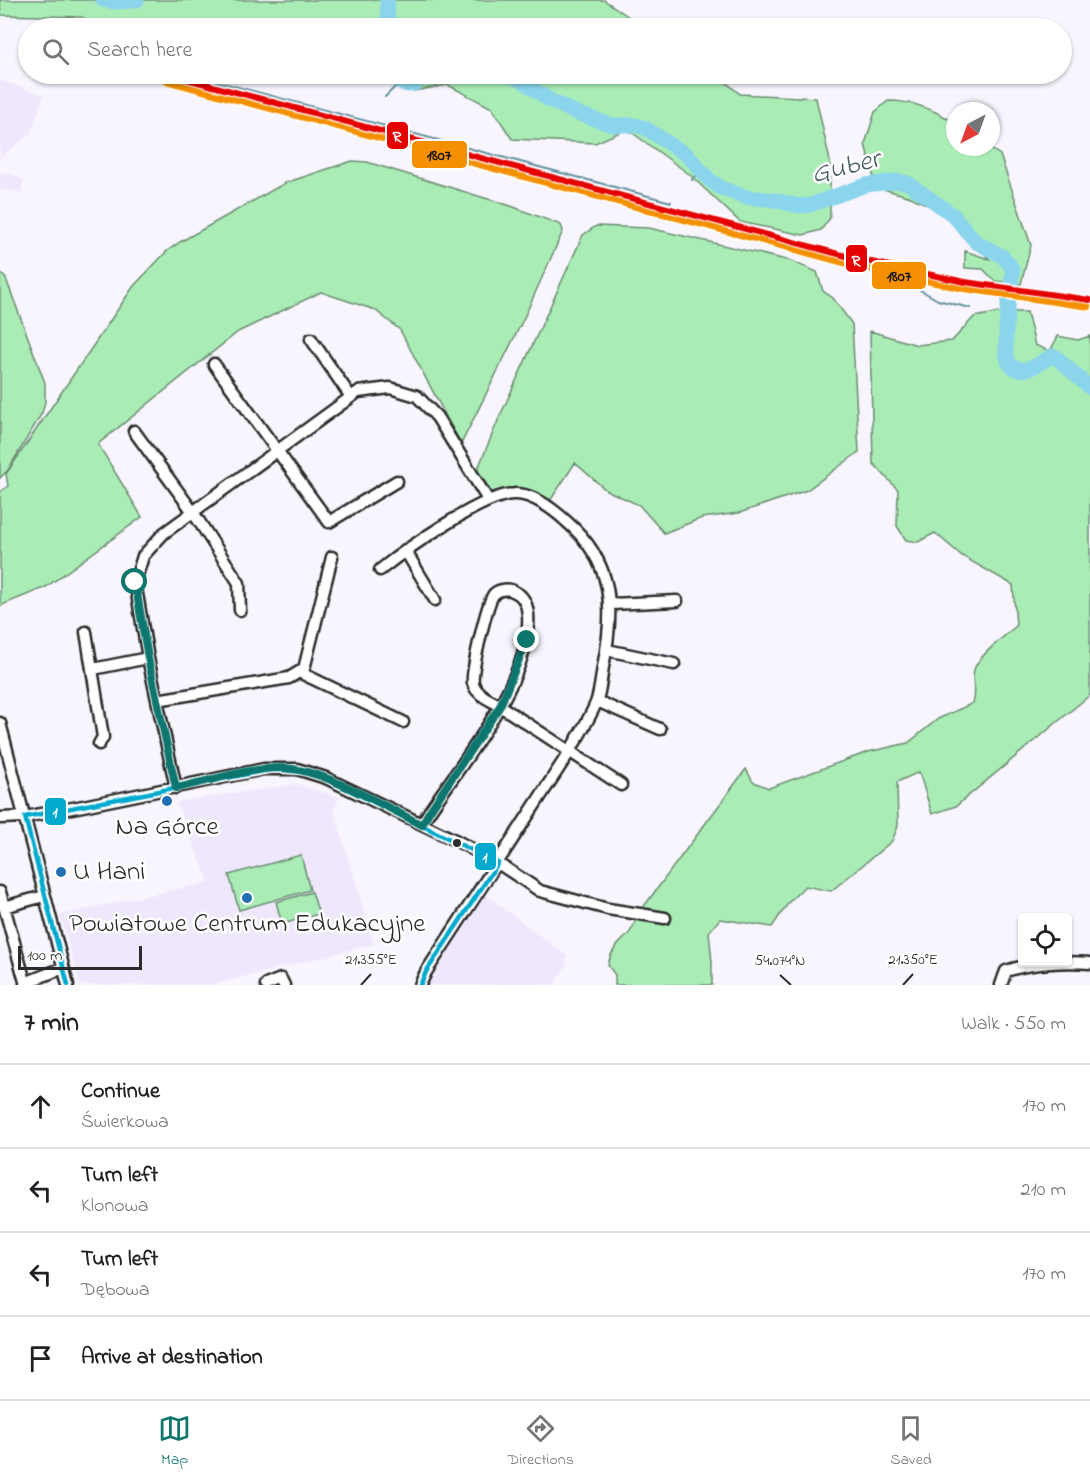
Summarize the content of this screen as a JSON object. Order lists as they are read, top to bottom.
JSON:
{
  "water": ["Guber"],
  "places": ["Na Górce", "U Hani", "Powiatowe Centrum Edukacyjne"],
  "lines": ["transit line R", "transit line 1807", "transit line 1"],
  "scale_bar": "100 m",
  "north": "bottom left",
  "page": {
    "search": "Search here",
    "scale": "100 m",
    "heading": ["7 min", "Walk · 550 m"],
    "list": [
      ["Continue", "Świerkowa", "170 m"],
      ["Turn left", "Klonowa", "210 m"],
      ["Turn left", "Dębowa", "170 m"],
      "Arrive at destination"
    ],
    "nav": ["Map", "Directions", "Saved"]
  },
  "coordinates": ["21.355°E", "21.350°E", "54.074°N"]
}
